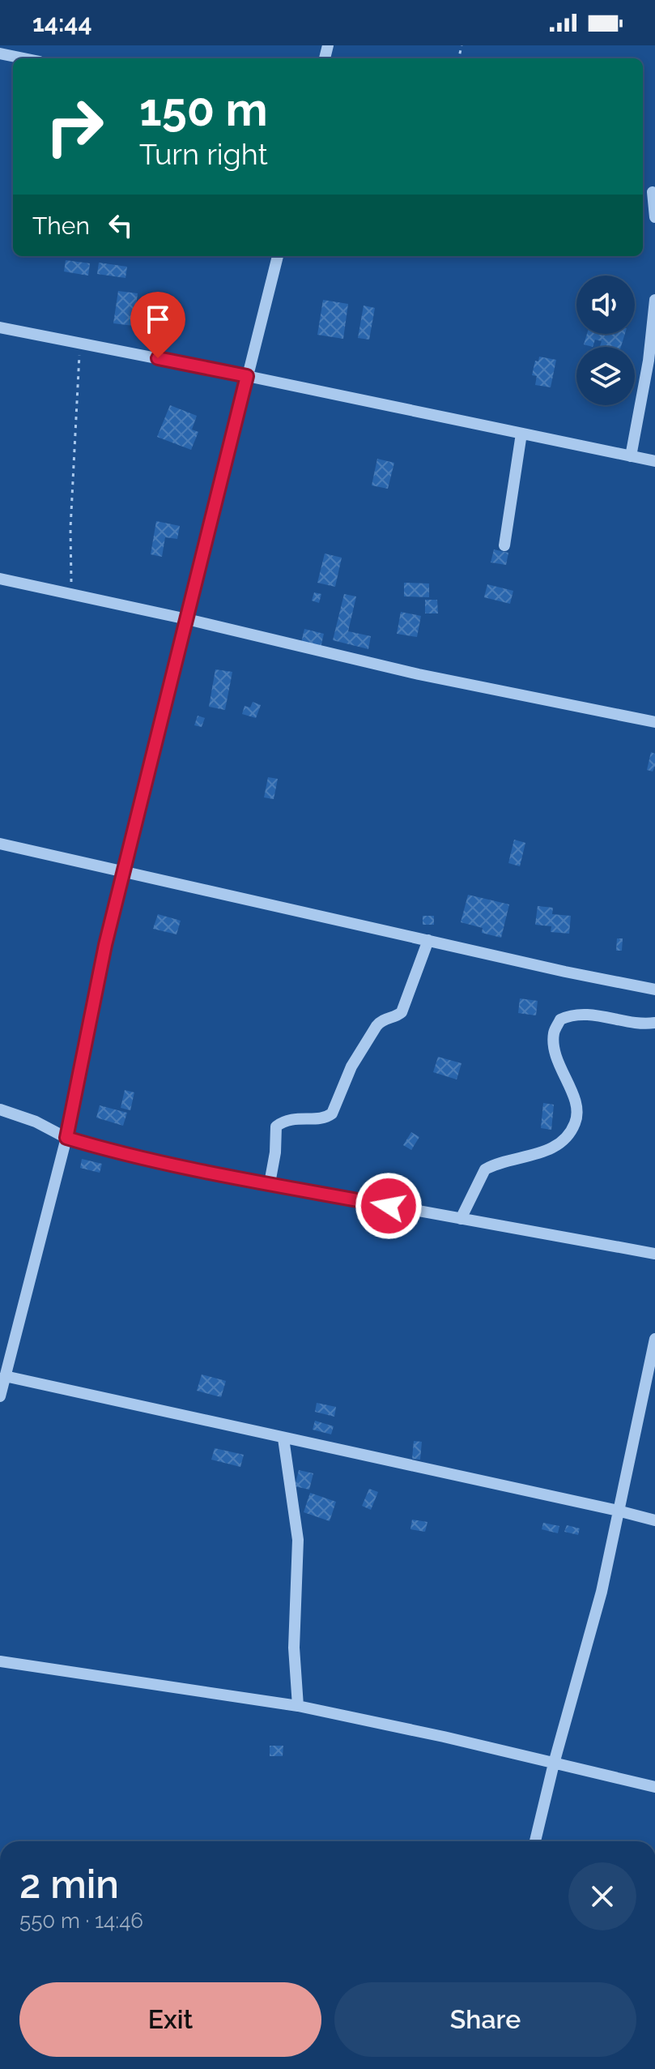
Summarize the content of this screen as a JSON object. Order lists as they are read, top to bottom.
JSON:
{
  "page": {
    "status": "14:44",
    "turn": ["150 m", "Turn right"],
    "then": "Then",
    "heading": ["2 min", "550 m · 14:46"],
    "buttons": ["Exit", "Share"]
  }
}
